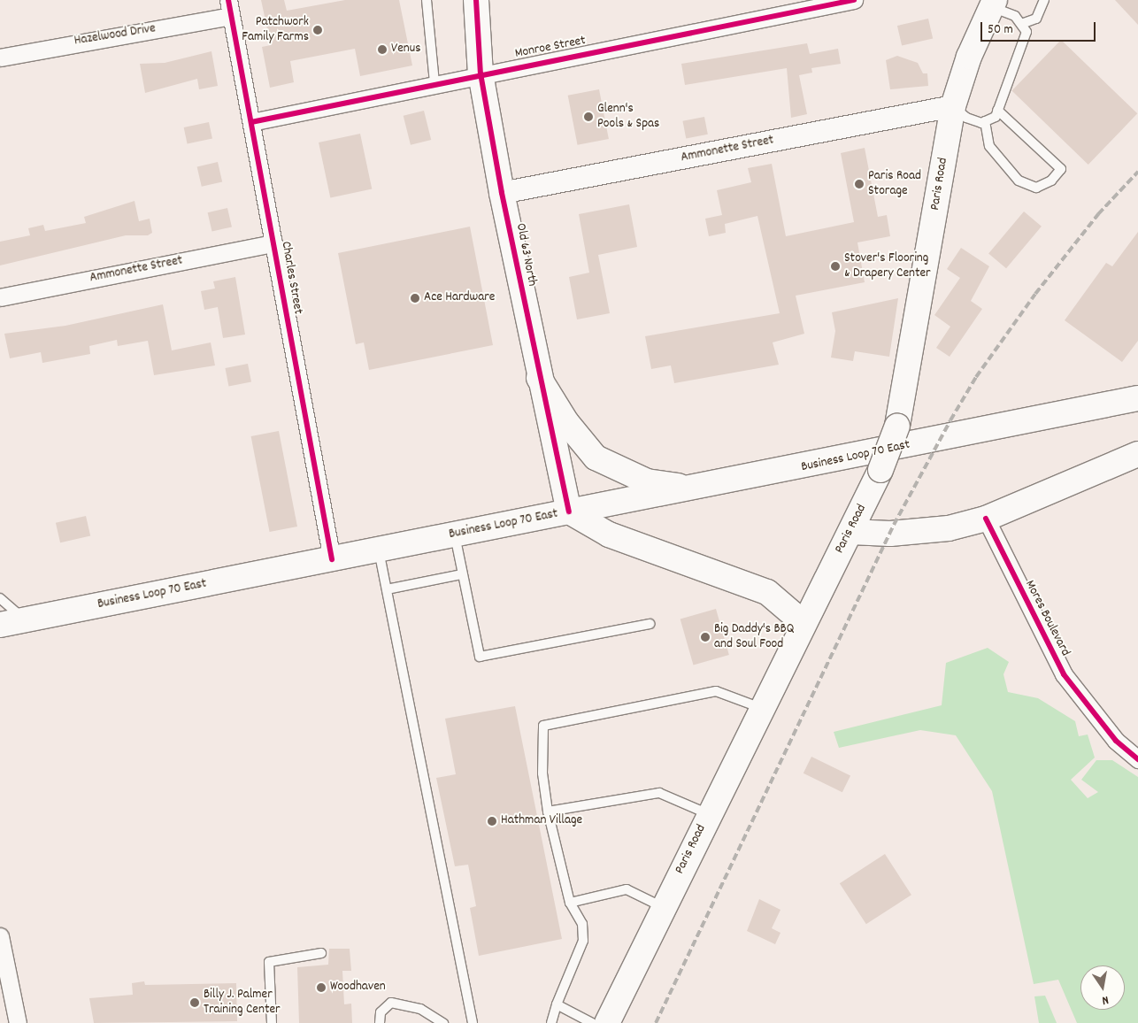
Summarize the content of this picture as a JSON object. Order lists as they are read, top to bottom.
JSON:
{
  "streets": {
    "main road": ["Paris Road", "Old 63 North", "Business Loop 70 East"],
    "street": [
      "Hazelwood Drive",
      "Monroe Street",
      "Ammonette Street",
      "Charles Street",
      "Mores Boulevard"
    ]
  },
  "crossings": [
    ["Hazelwood Drive", "Charles Street"],
    ["Monroe Street", "Old 63 North"],
    ["Monroe Street", "Charles Street"],
    ["Ammonette Street", "Paris Road"],
    ["Ammonette Street", "Old 63 North"],
    ["Ammonette Street", "Charles Street"],
    ["Old 63 North", "Business Loop 70 East"],
    ["Charles Street", "Business Loop 70 East"]
  ],
  "places": [
    "Patchwork Family Farms",
    "Venus",
    "Glenn's Pools & Spas",
    "Paris Road Storage",
    "Stover's Flooring & Drapery Center",
    "Ace Hardware",
    "Big Daddy's BBQ and Soul Food",
    "Hathman Village",
    "Woodhaven",
    "Billy J. Palmer Training Center"
  ],
  "scale_bar": "50 m",
  "north": "bottom"
}
